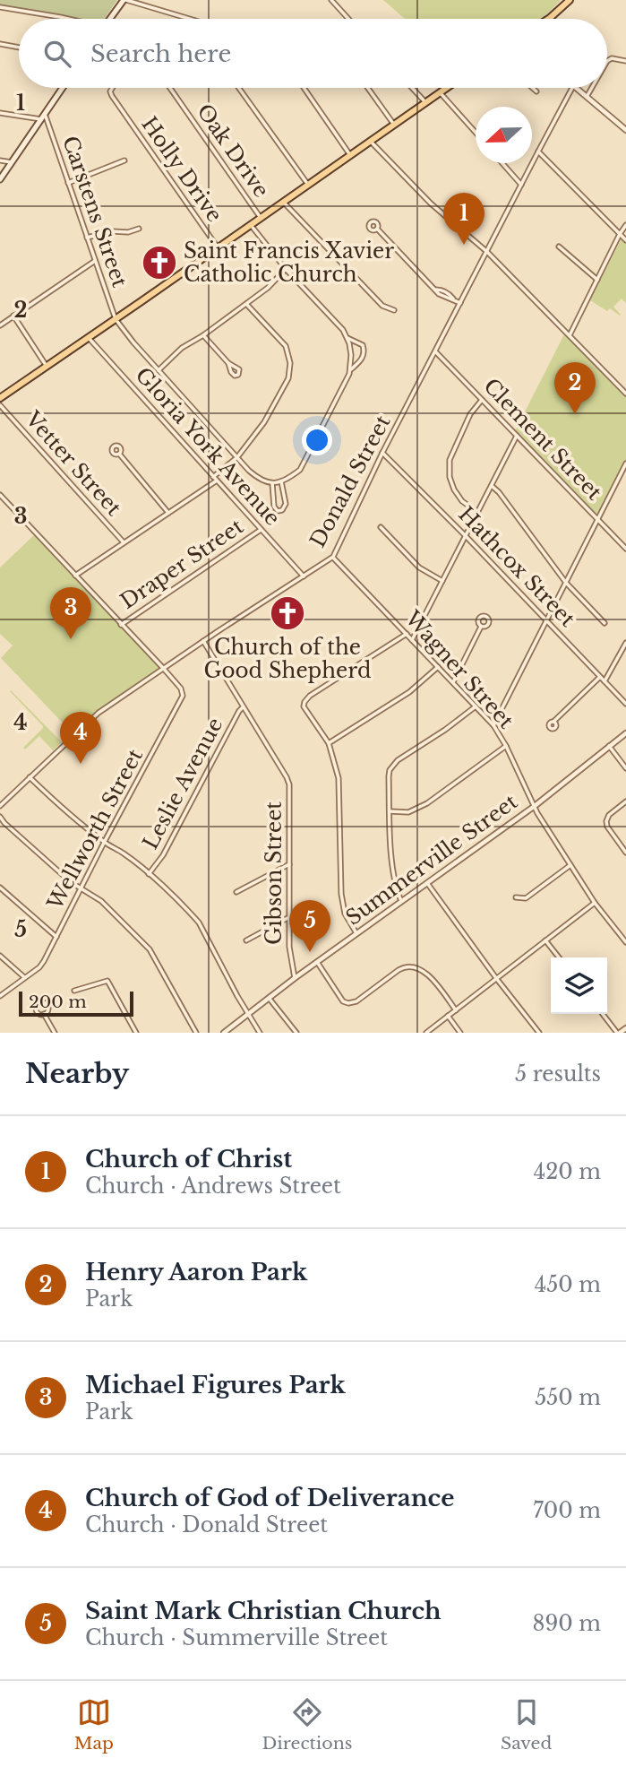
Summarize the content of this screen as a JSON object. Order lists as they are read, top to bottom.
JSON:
{
  "streets": {
    "street": [
      "Oak Drive",
      "Holly Drive",
      "Carstens Street",
      "Clement Street",
      "Gloria York Avenue",
      "Vetter Street",
      "Donald Street",
      "Draper Street",
      "Hathcox Street",
      "Wagner Street",
      "Leslie Avenue",
      "Wellworth Street",
      "Summerville Street",
      "Gibson Street"
    ]
  },
  "crossings": [
    ["Clement Street", "Donald Street"],
    ["Gloria York Avenue", "Donald Street"],
    ["Gloria York Avenue", "Draper Street"],
    ["Donald Street", "Hathcox Street"],
    ["Donald Street", "Wagner Street"],
    ["Donald Street", "Wellworth Street"],
    ["Donald Street", "Gibson Street"],
    ["Wagner Street", "Summerville Street"],
    ["Leslie Avenue", "Gibson Street"],
    ["Summerville Street", "Gibson Street"]
  ],
  "places": {
    "church": ["Saint Francis Xavier Catholic Church", "Church of the Good Shepherd"]
  },
  "scale_bar": "200 m",
  "north": "left",
  "page": {
    "search": "Search here",
    "pins": [
      "1",
      "2",
      "3",
      "4",
      "5"
    ],
    "scale": "200 m",
    "heading": ["Nearby", "5 results"],
    "list": [
      {
        "mark": "1",
        "name": "Church of Christ",
        "note": "Church · Andrews Street",
        "value": "420 m"
      },
      {
        "mark": "2",
        "name": "Henry Aaron Park",
        "note": "Park",
        "value": "450 m"
      },
      {
        "mark": "3",
        "name": "Michael Figures Park",
        "note": "Park",
        "value": "550 m"
      },
      {
        "mark": "4",
        "name": "Church of God of Deliverance",
        "note": "Church · Donald Street",
        "value": "700 m"
      },
      {
        "mark": "5",
        "name": "Saint Mark Christian Church",
        "note": "Church · Summerville Street",
        "value": "890 m"
      }
    ],
    "nav": ["Map", "Directions", "Saved"]
  },
  "grid": {
    "rows": [
      "1",
      "2",
      "3",
      "4",
      "5"
    ]
  }
}
